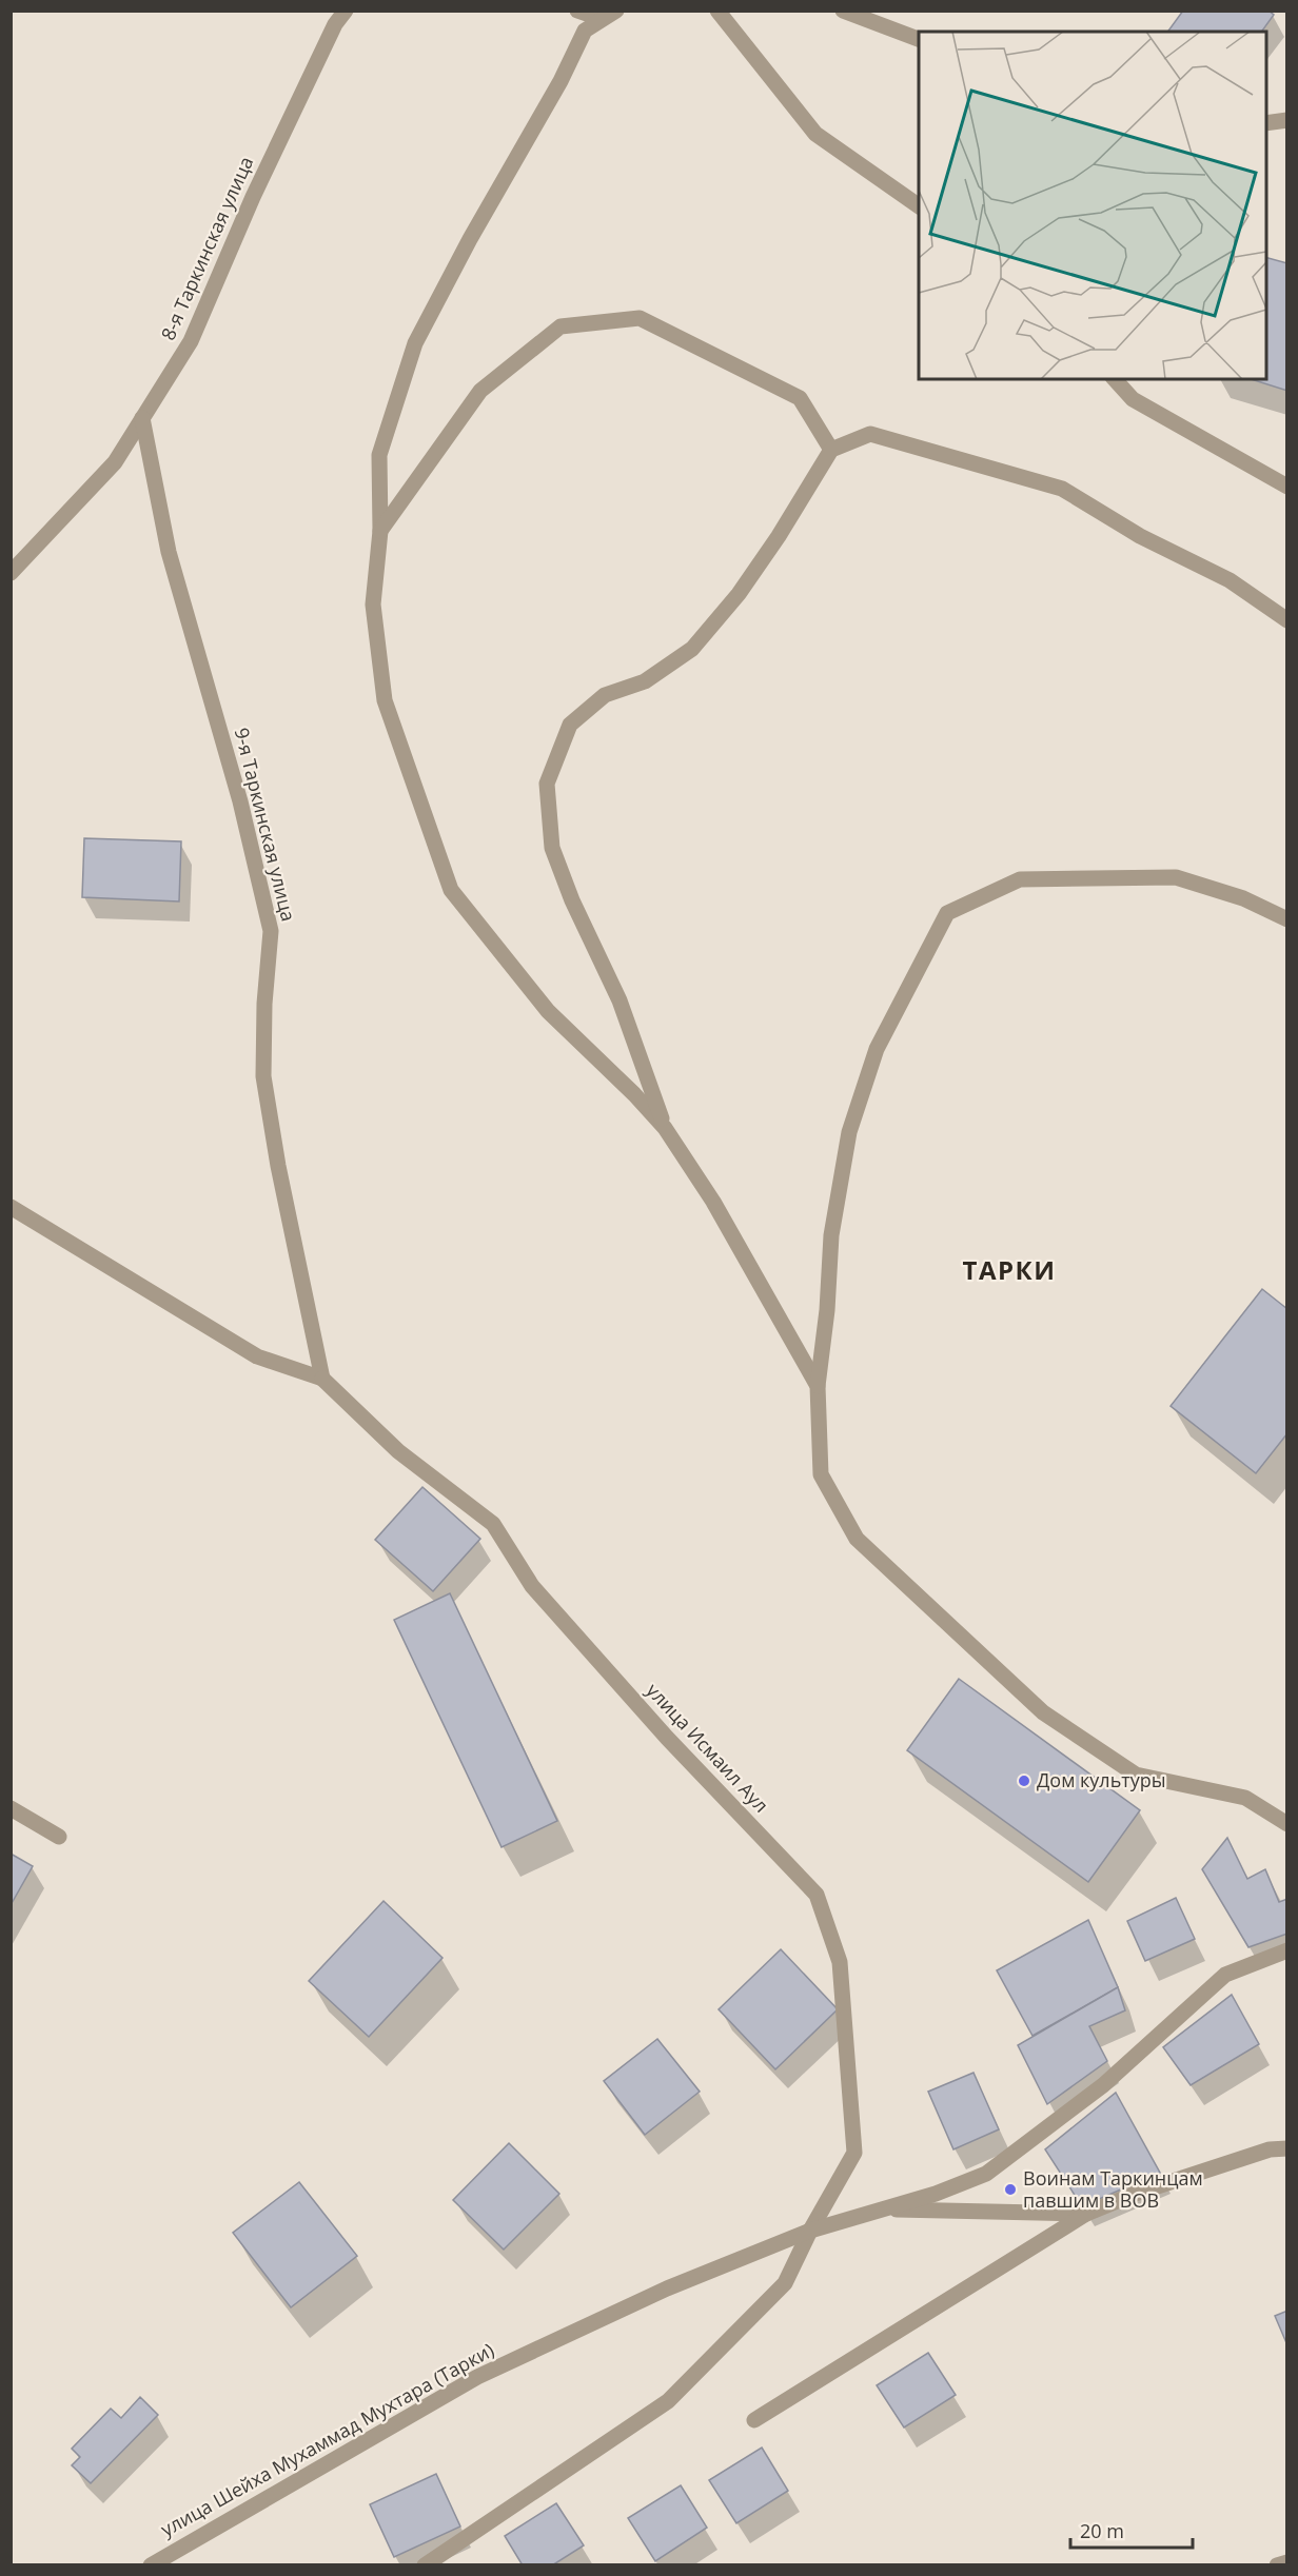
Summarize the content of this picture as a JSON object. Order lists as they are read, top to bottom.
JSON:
{
  "streets": {
    "street": [
      "8-я Таркинская улица",
      "9-я Таркинская улица",
      "улица Исмаил Аул",
      "улица Шейха Мухаммад Мухтара (Тарки)"
    ]
  },
  "crossings": [
    ["8-я Таркинская улица", "9-я Таркинская улица"],
    ["9-я Таркинская улица", "улица Исмаил Аул"],
    ["улица Исмаил Аул", "улица Шейха Мухаммад Мухтара (Тарки)"]
  ],
  "districts": ["ТАРКИ"],
  "places": ["Дом культуры", "Воинам Таркинцам павшим в ВОВ"],
  "scale_bar": "20 m"
}
